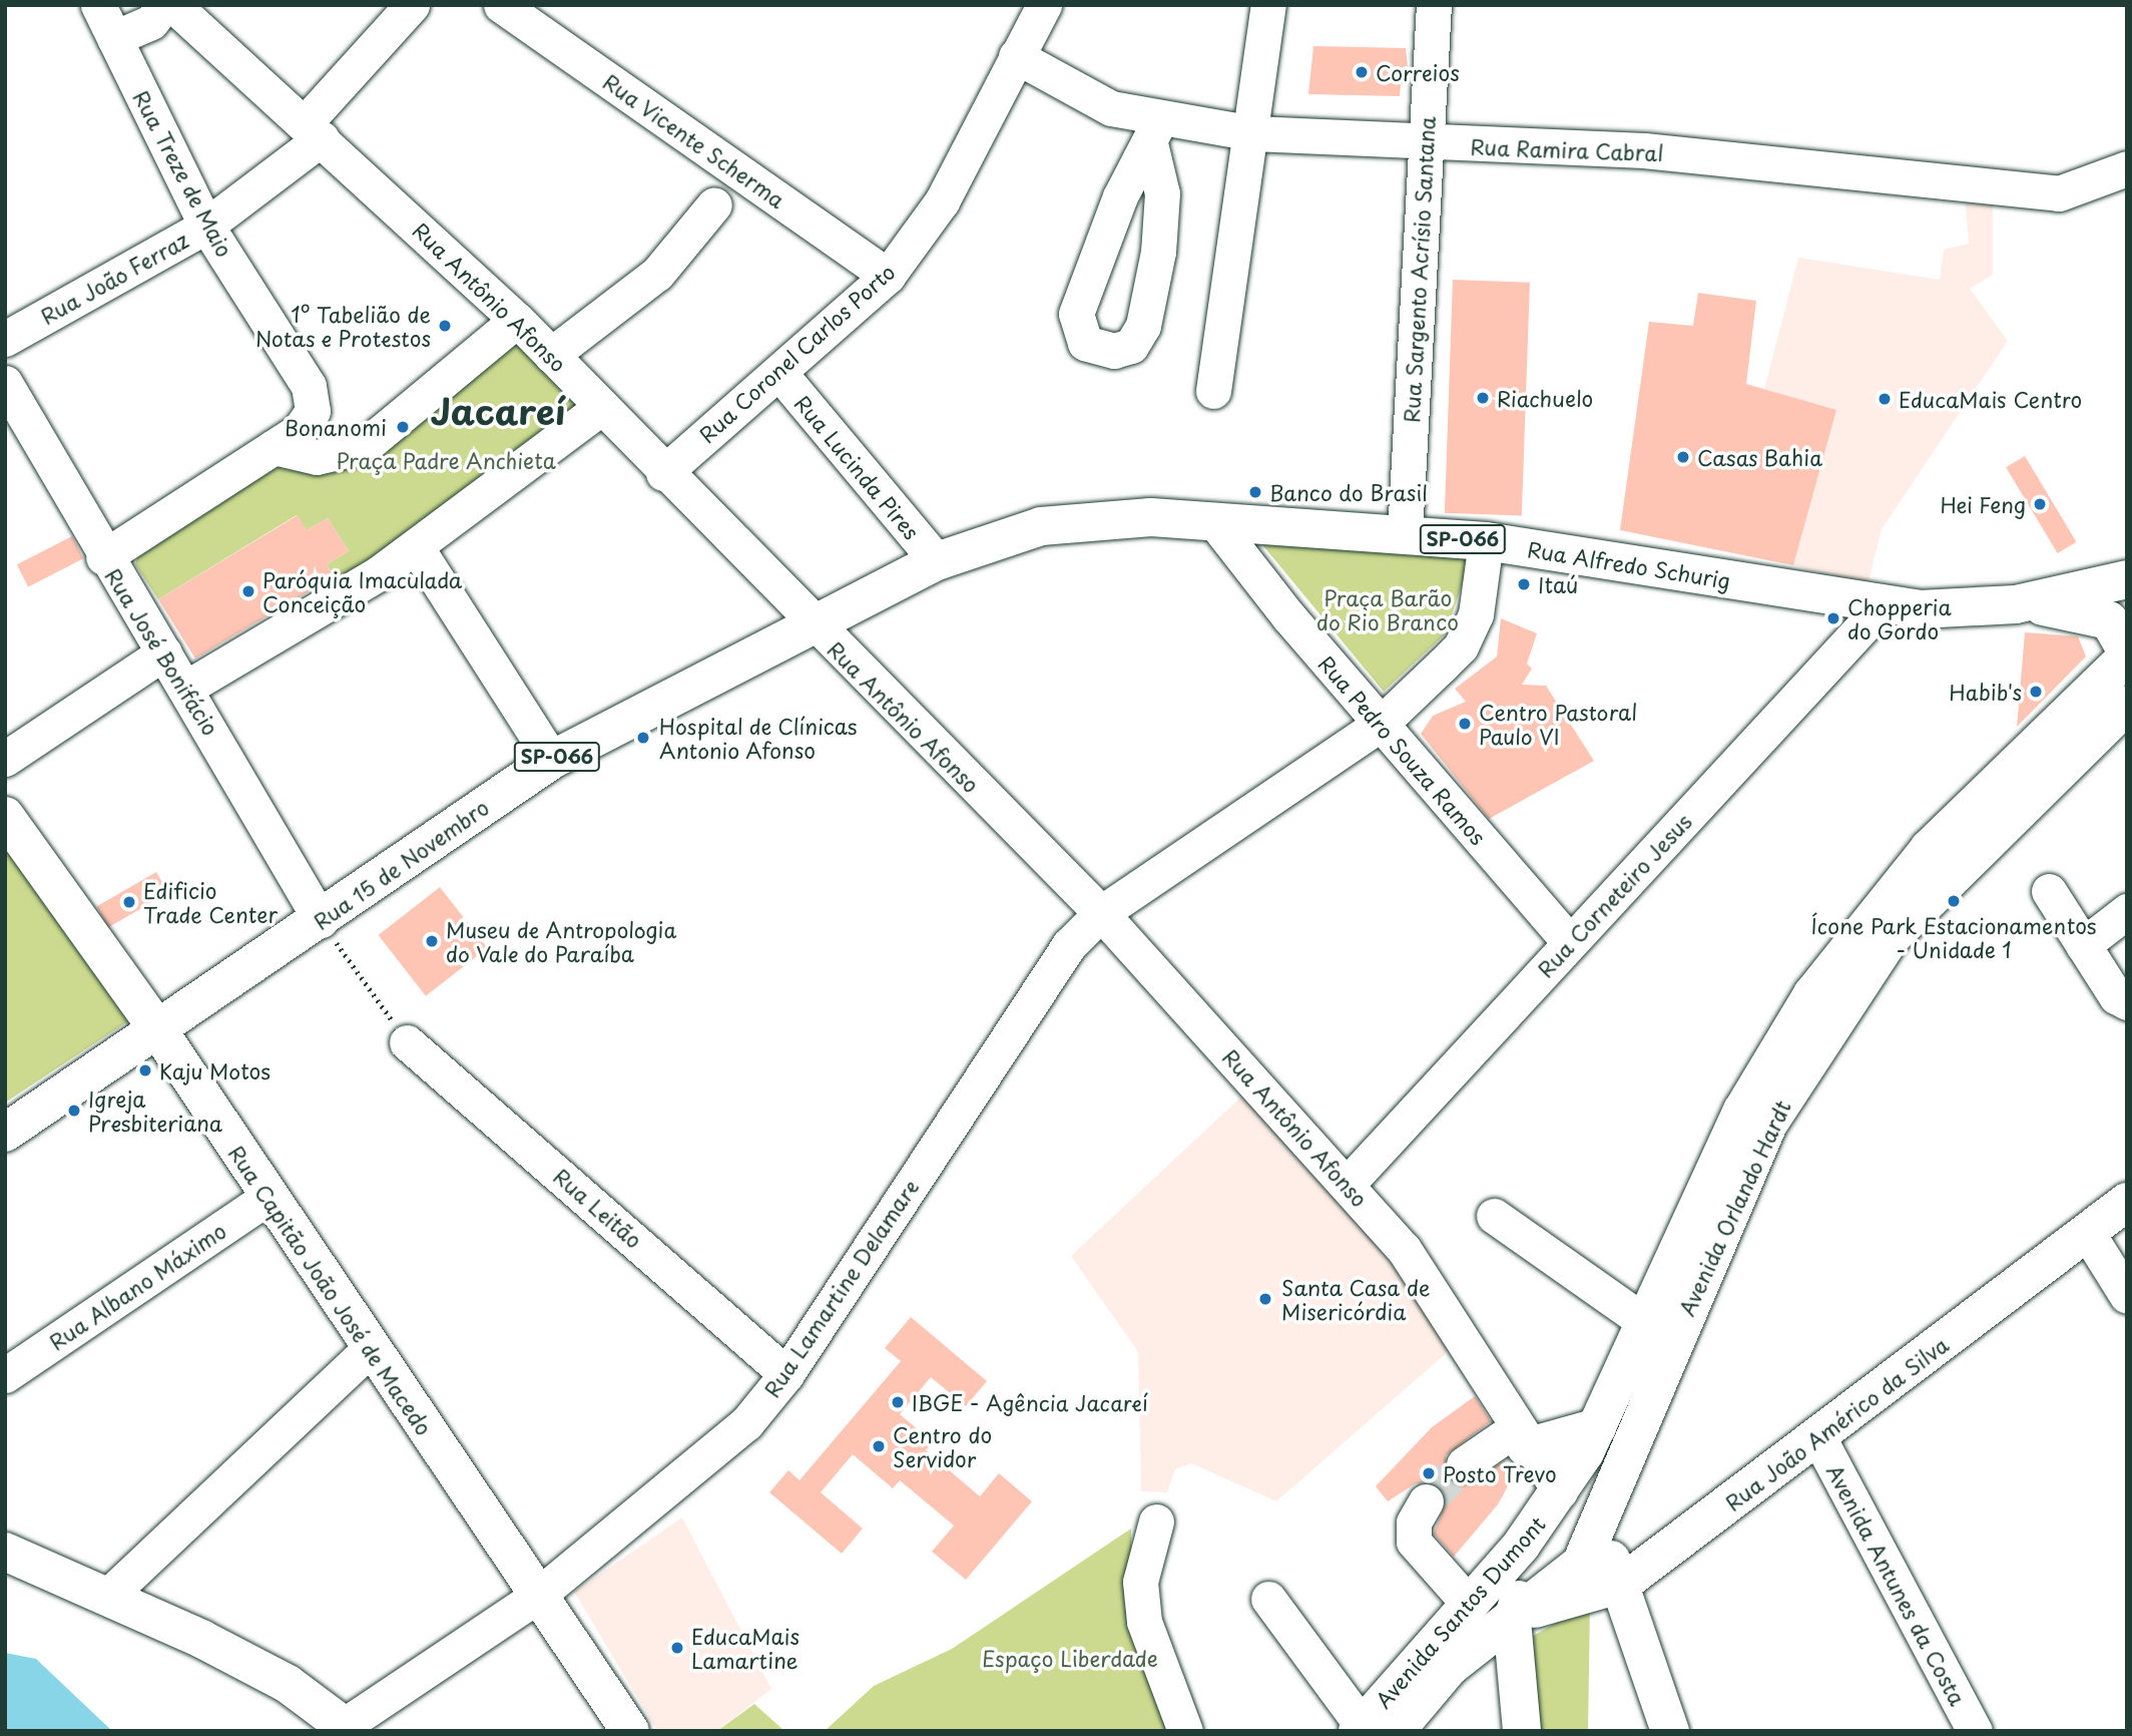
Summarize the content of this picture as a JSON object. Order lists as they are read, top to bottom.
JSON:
{
  "streets": {
    "main road": [
      "SP-066",
      "Rua Alfredo Schurig",
      "Rua 15 de Novembro",
      "Avenida Orlando Hardt",
      "Rua Capitão João José de Macedo",
      "Rua João Américo da Silva",
      "Avenida Santos Dumont"
    ],
    "street": [
      "Rua Vicente Scherma",
      "Rua Ramira Cabral",
      "Rua Treze de Maio",
      "Rua Sargento Acrísio Santana",
      "Rua João Ferraz",
      "Rua Antônio Afonso",
      "Rua Coronel Carlos Porto",
      "Rua Lucinda Pires",
      "Rua José Bonifácio",
      "Rua Pedro Souza Ramos",
      "Rua Corneteiro Jesus",
      "Rua Leitão",
      "Rua Albano Máximo",
      "Rua Lamartine Delamare",
      "Avenida Antunes da Costa"
    ]
  },
  "crossings": [
    ["Rua Vicente Scherma", "Rua Coronel Carlos Porto"],
    ["Rua Ramira Cabral", "Rua Sargento Acrísio Santana"],
    ["Rua Ramira Cabral", "Rua Coronel Carlos Porto"],
    ["Rua Treze de Maio", "Rua João Ferraz"],
    ["Rua Sargento Acrísio Santana", "Rua Alfredo Schurig"],
    ["Rua João Ferraz", "Rua Antônio Afonso"],
    ["Rua Antônio Afonso", "Rua Coronel Carlos Porto"],
    ["Rua Antônio Afonso", "Rua Alfredo Schurig"],
    ["Rua Antônio Afonso", "Rua 15 de Novembro"],
    ["Rua Antônio Afonso", "Rua Corneteiro Jesus"],
    ["Rua Antônio Afonso", "Avenida Orlando Hardt"],
    ["Rua Antônio Afonso", "Rua Lamartine Delamare"],
    ["Rua Antônio Afonso", "Avenida Santos Dumont"],
    ["Rua Coronel Carlos Porto", "Rua Lucinda Pires"],
    ["Rua Lucinda Pires", "Rua Alfredo Schurig"],
    ["Rua Alfredo Schurig", "Rua Pedro Souza Ramos"],
    ["Rua Alfredo Schurig", "Rua 15 de Novembro"],
    ["Rua Alfredo Schurig", "Rua Corneteiro Jesus"],
    ["Rua José Bonifácio", "Rua 15 de Novembro"],
    ["Rua Pedro Souza Ramos", "Rua Corneteiro Jesus"],
    ["Rua Pedro Souza Ramos", "Rua Lamartine Delamare"],
    ["Rua 15 de Novembro", "Rua Capitão João José de Macedo"],
    ["Rua Leitão", "Rua Lamartine Delamare"],
    ["Avenida Orlando Hardt", "Rua João Américo da Silva"],
    ["Avenida Orlando Hardt", "Avenida Santos Dumont"],
    ["Rua Albano Máximo", "Rua Capitão João José de Macedo"],
    ["Rua Lamartine Delamare", "Rua Capitão João José de Macedo"],
    ["Rua João Américo da Silva", "Avenida Antunes da Costa"],
    ["Rua João Américo da Silva", "Avenida Santos Dumont"]
  ],
  "districts": ["Jacareí"],
  "parks": ["Praça Padre Anchieta", "Praça Barão do Rio Branco", "Espaço Liberdade"],
  "places": [
    "Correios",
    "1º Tabelião de Notas e Protestos",
    "Riachuelo",
    "EducaMais Centro",
    "Bonanomi",
    "Casas Bahia",
    "Banco do Brasil",
    "Hei Feng",
    "Itaú",
    "Paróquia Imaculada Conceição",
    "Chopperia do Gordo",
    "Habib's",
    "Centro Pastoral Paulo VI",
    "Hospital de Clínicas Antonio Afonso",
    "Ícone Park Estacionamentos - Unidade 1",
    "Edificio Trade Center",
    "Museu de Antropologia do Vale do Paraíba",
    "Kaju Motos",
    "Igreja Presbiteriana",
    "Santa Casa de Misericórdia",
    "IBGE - Agência Jacareí",
    "Centro do Servidor",
    "Posto Trevo",
    "EducaMais Lamartine"
  ]
}
